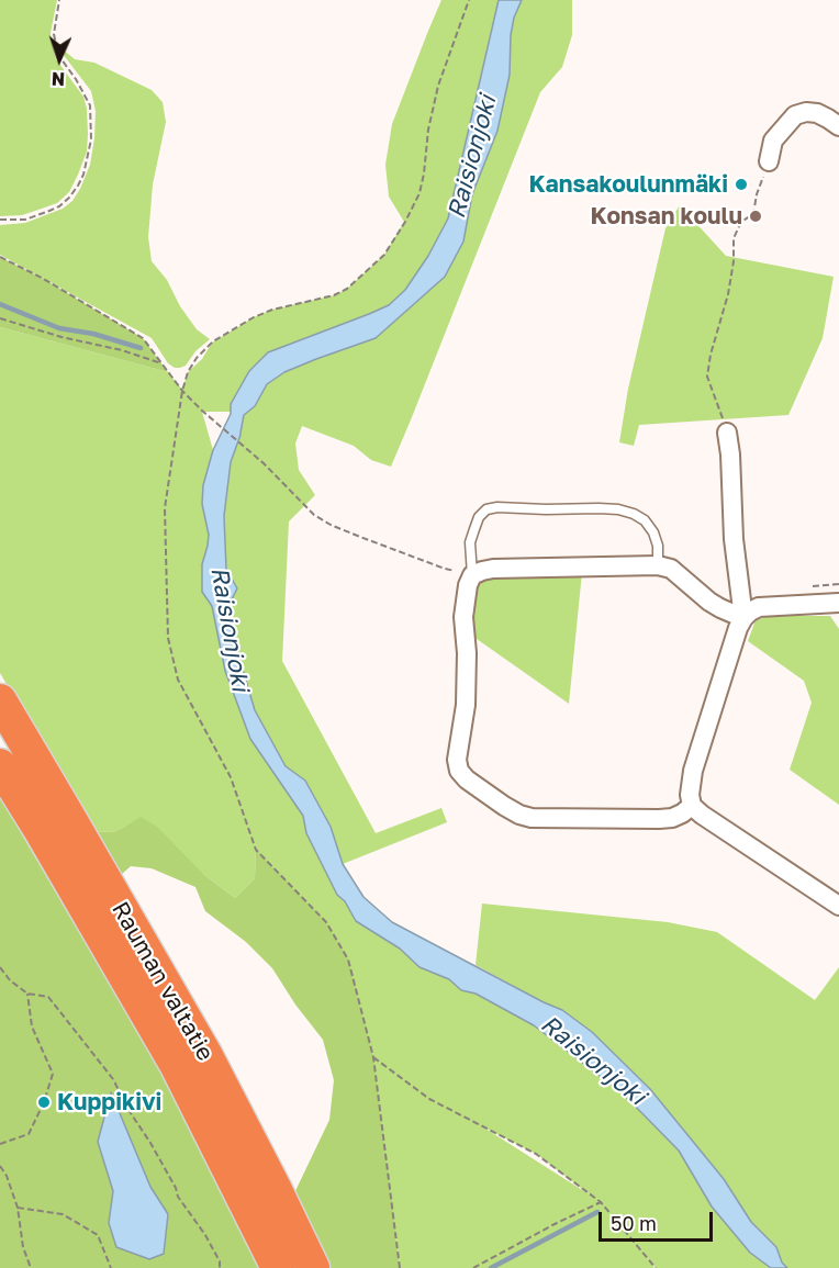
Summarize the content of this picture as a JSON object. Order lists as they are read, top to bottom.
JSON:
{
  "streets": {
    "highway": ["Rauman valtatie"]
  },
  "water": ["Raisionjoki"],
  "places": ["Kansakoulunmäki", "Konsan koulu", "Kuppikivi"],
  "scale_bar": "50 m",
  "north": "bottom"
}
